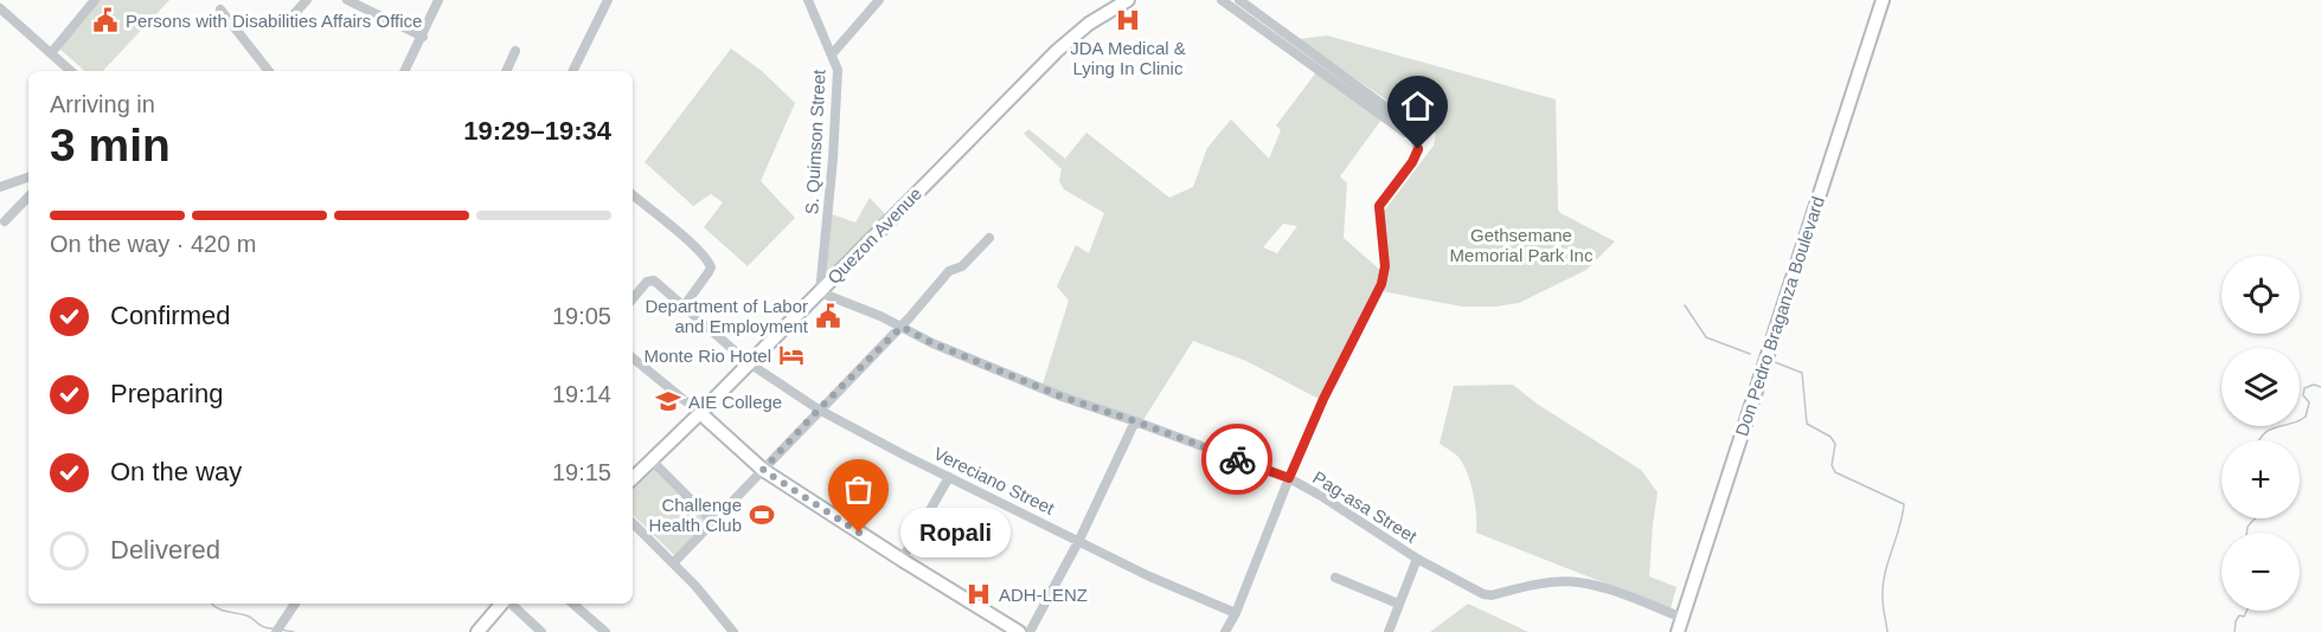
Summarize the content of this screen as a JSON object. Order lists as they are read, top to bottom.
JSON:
{
  "streets": {
    "main road": ["Quezon Avenue", "Don Pedro Braganza Boulevard"],
    "street": ["S. Quimson Street", "Vereciano Street", "Pag-asa Street"]
  },
  "crossings": [
    ["S. Quimson Street", "Quezon Avenue"],
    ["S. Quimson Street", "Pag-asa Street"],
    ["Quezon Avenue", "Vereciano Street"],
    ["Quezon Avenue", "Pag-asa Street"],
    ["Don Pedro Braganza Boulevard", "Pag-asa Street"]
  ],
  "parks": ["Gethsemane Memorial Park Inc"],
  "places": {
    "public building": ["Persons with Disabilities Affairs Office", "Department of Labor and Employment"],
    "hospital": ["JDA Medical & Lying In Clinic", "ADH-LENZ"],
    "hotel": ["Monte Rio Hotel"],
    "school or university": ["AIE College"],
    "sports": ["Challenge Health Club"],
    "other": ["Ropali"]
  },
  "page": {
    "heading": ["3 min", "Arriving in", "19:29–19:34"],
    "bar": "On the way · 420 m",
    "map_buttons": ["+", "−"],
    "list": [
      ["Confirmed", "19:05"],
      ["Preparing", "19:14"],
      ["On the way", "19:15"],
      "Delivered"
    ],
    "bubble": "Ropali"
  }
}
